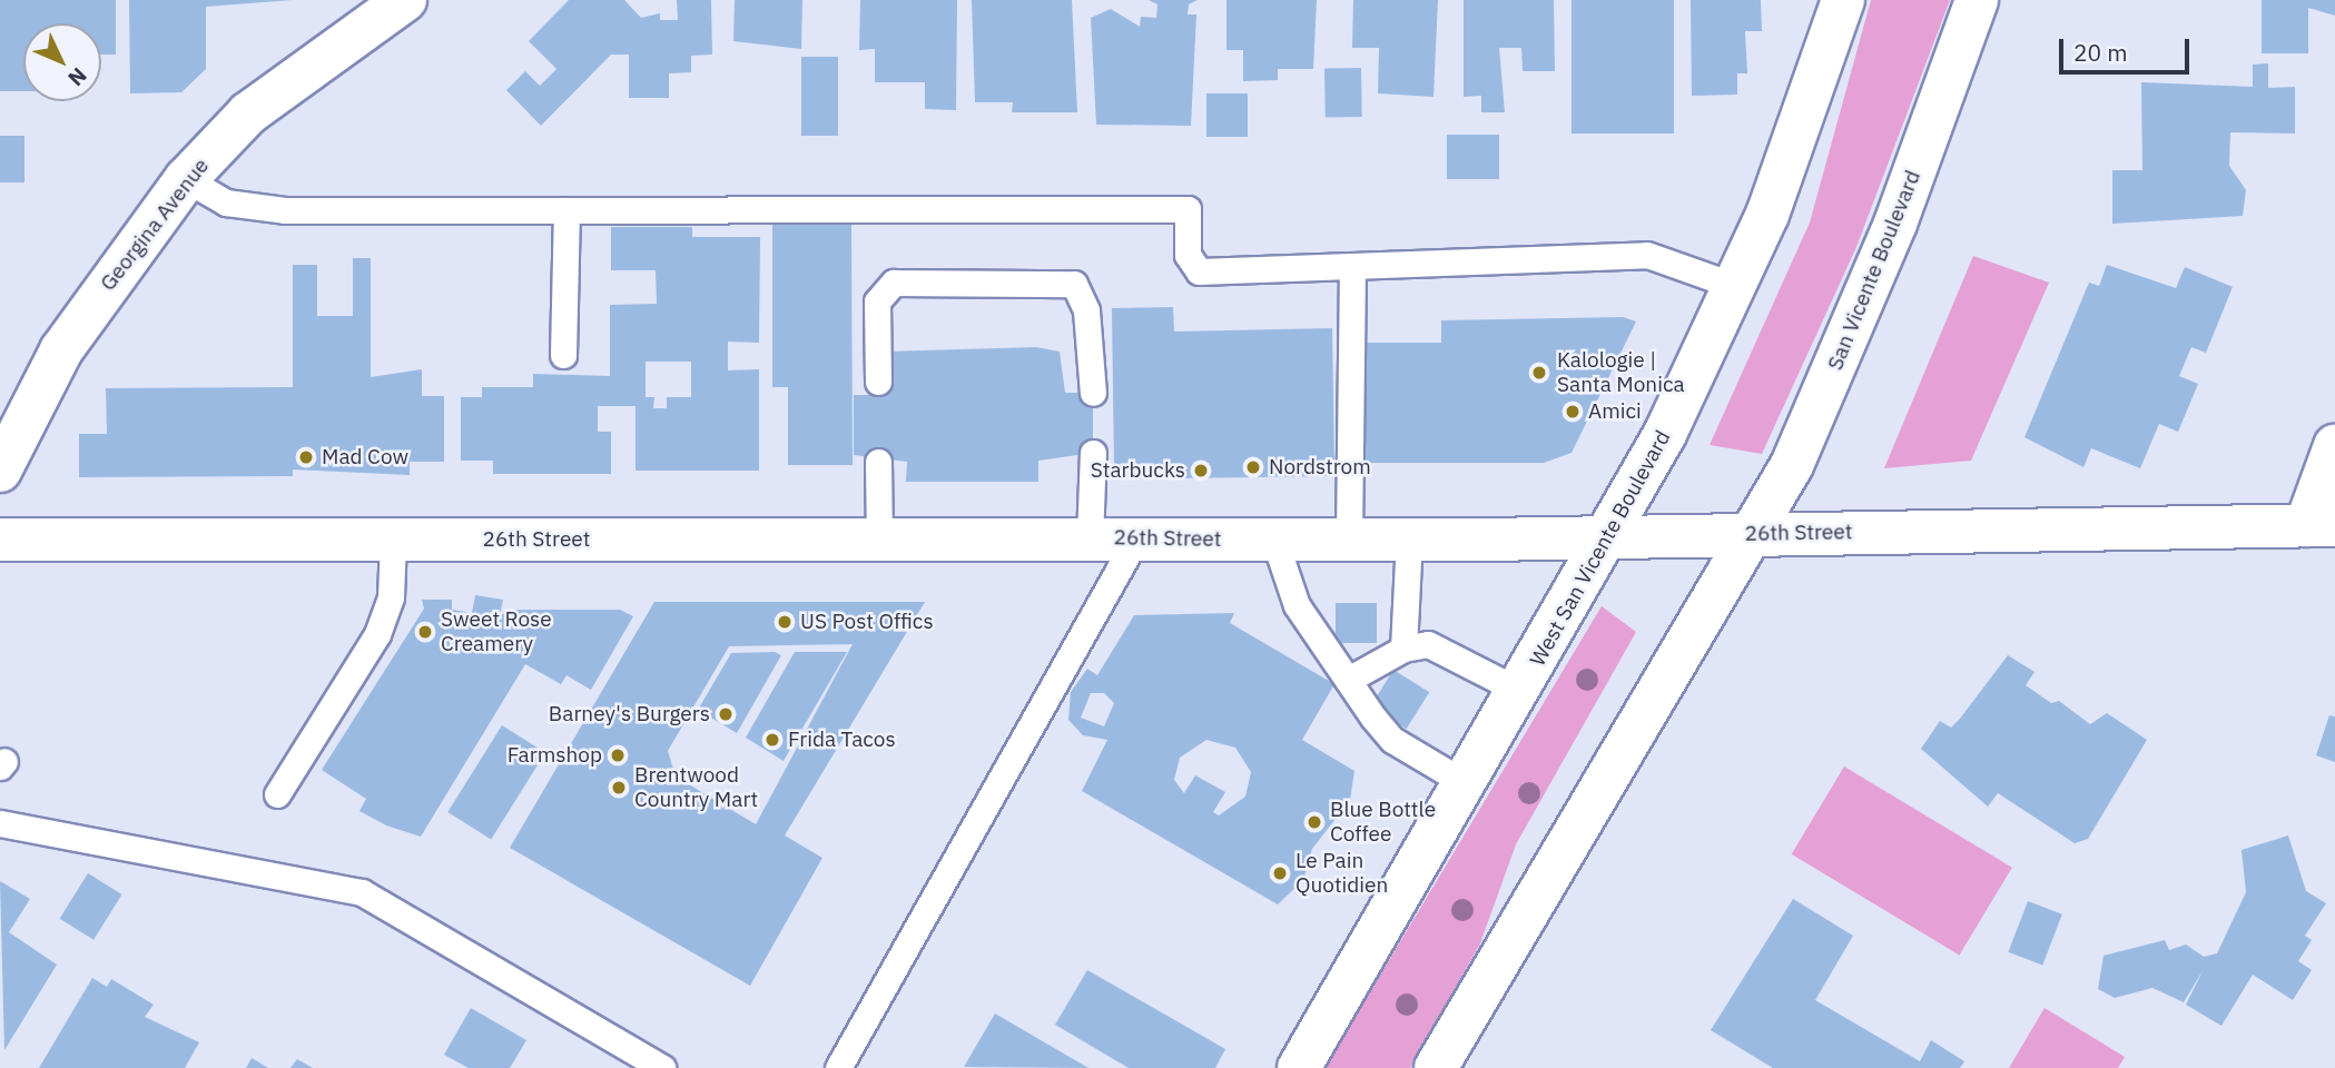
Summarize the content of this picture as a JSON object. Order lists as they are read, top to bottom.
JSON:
{
  "streets": {
    "street": [
      "Georgina Avenue",
      "San Vicente Boulevard",
      "26th Street",
      "West San Vicente Boulevard"
    ]
  },
  "crossings": [
    ["San Vicente Boulevard", "26th Street"],
    ["26th Street", "West San Vicente Boulevard"]
  ],
  "places": [
    "Kalologie | Santa Monica",
    "Amici",
    "Mad Cow",
    "Nordstrom",
    "Starbucks",
    "US Post Offics",
    "Sweet Rose Creamery",
    "Barney's Burgers",
    "Frida Tacos",
    "Farmshop",
    "Brentwood Country Mart",
    "Blue Bottle Coffee",
    "Le Pain Quotidien"
  ],
  "scale_bar": "20 m",
  "north": "bottom right"
}
